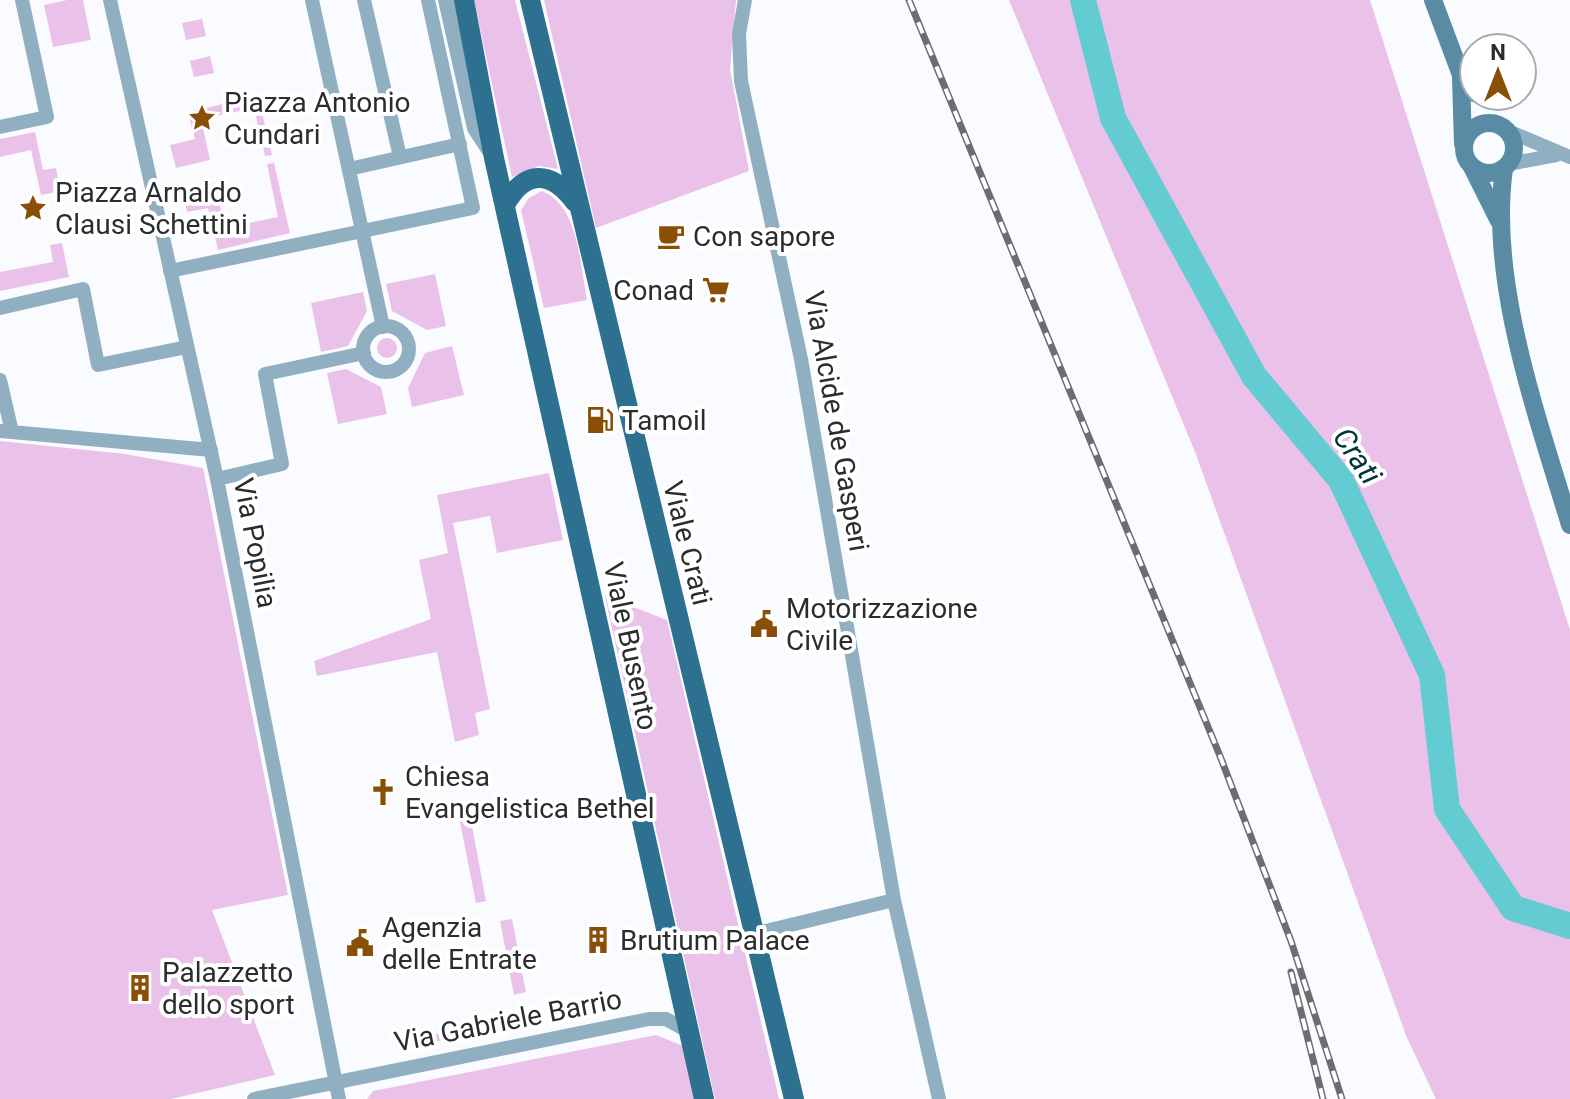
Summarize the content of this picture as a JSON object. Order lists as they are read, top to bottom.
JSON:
{
  "streets": {
    "main road": ["Viale Crati", "Viale Busento"],
    "street": ["Via Alcide de Gasperi", "Via Popilia", "Via Gabriele Barrio"]
  },
  "crossings": [
    ["Via Popilia", "Via Gabriele Barrio"],
    ["Viale Busento", "Via Gabriele Barrio"]
  ],
  "water": ["Crati"],
  "places": {
    "place": ["Piazza Antonio Cundari", "Piazza Arnaldo Clausi Schettini"],
    "cafe": ["Con sapore"],
    "supermarket": ["Conad"],
    "fuel station": ["Tamoil"],
    "public building": ["Motorizzazione Civile", "Agenzia delle Entrate"],
    "church": ["Chiesa Evangelistica Bethel"],
    "building": ["Brutium Palace", "Palazzetto dello sport"]
  },
  "north": "top"
}
